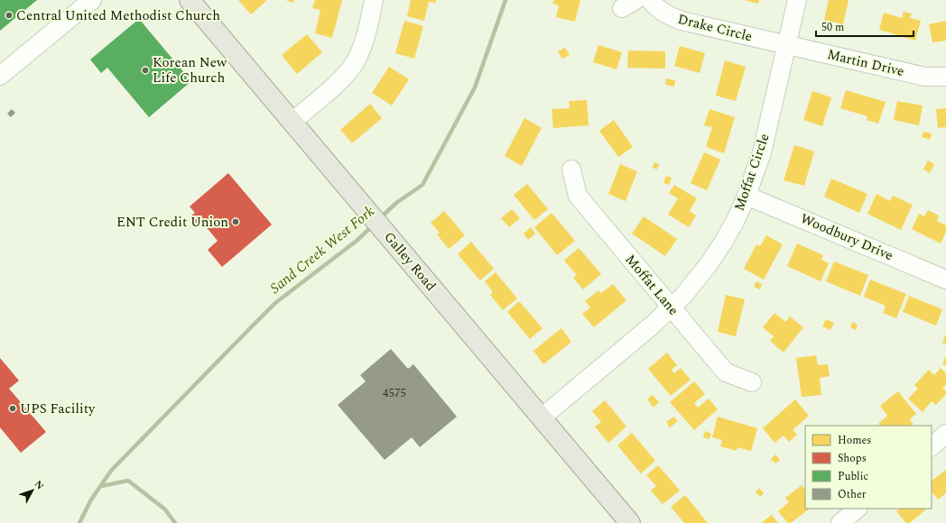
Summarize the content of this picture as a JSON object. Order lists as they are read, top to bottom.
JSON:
{
  "streets": {
    "main road": ["Galley Road"],
    "street": [
      "Drake Circle",
      "Martin Drive",
      "Moffat Circle",
      "Woodbury Drive",
      "Moffat Lane"
    ]
  },
  "crossings": [
    ["Drake Circle", "Martin Drive"],
    ["Drake Circle", "Moffat Circle"],
    ["Martin Drive", "Moffat Circle"],
    ["Moffat Circle", "Woodbury Drive"],
    ["Moffat Circle", "Galley Road"],
    ["Moffat Circle", "Moffat Lane"]
  ],
  "water": ["Sand Creek West Fork"],
  "places": [
    "Central United Methodist Church",
    "Korean New Life Church",
    "ENT Credit Union",
    "UPS Facility"
  ],
  "house_numbers": ["4575"],
  "legend": [
    "Homes",
    "Shops",
    "Public",
    "Other"
  ],
  "scale_bar": "50 m",
  "north": "top right"
}
